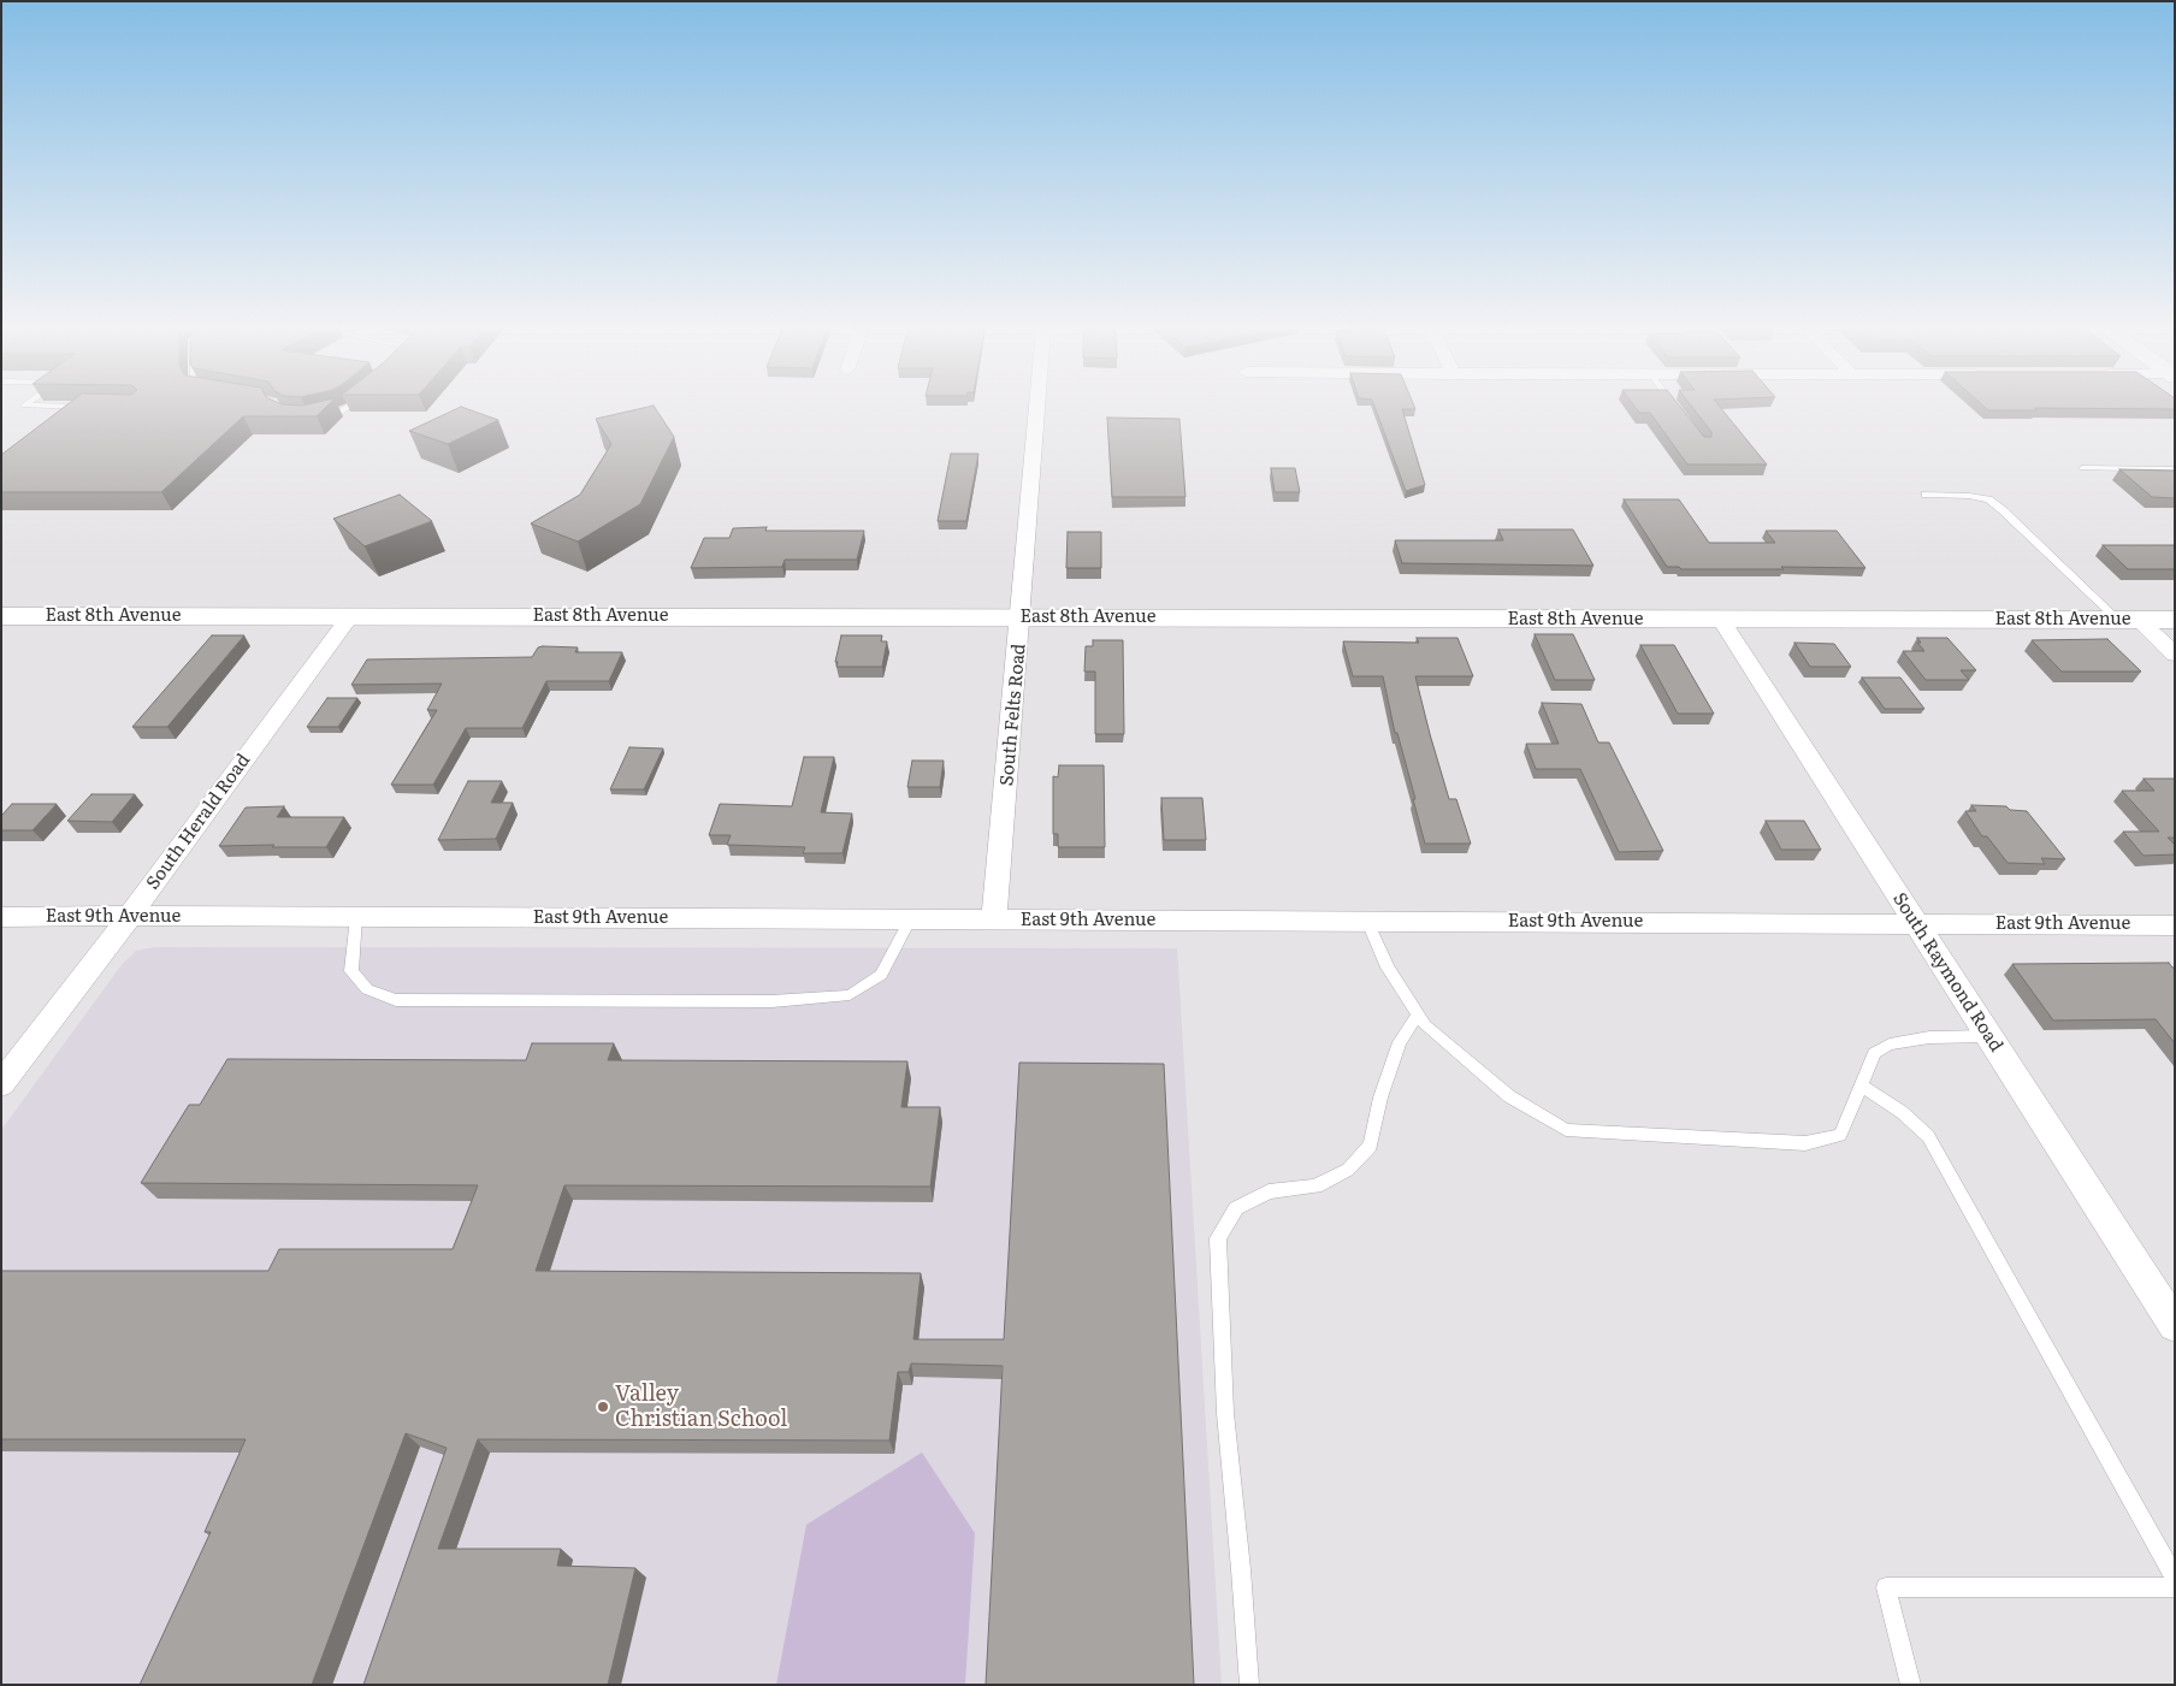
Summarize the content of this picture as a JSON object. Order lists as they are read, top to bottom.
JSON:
{
  "streets": {
    "street": [
      "East 8th Avenue",
      "South Felts Road",
      "South Herald Road",
      "East 9th Avenue",
      "South Raymond Road"
    ]
  },
  "crossings": [
    ["East 8th Avenue", "South Felts Road"],
    ["East 8th Avenue", "South Herald Road"],
    ["East 8th Avenue", "South Raymond Road"],
    ["South Felts Road", "East 9th Avenue"],
    ["South Herald Road", "East 9th Avenue"],
    ["East 9th Avenue", "South Raymond Road"]
  ],
  "places": ["Valley Christian School"]
}
